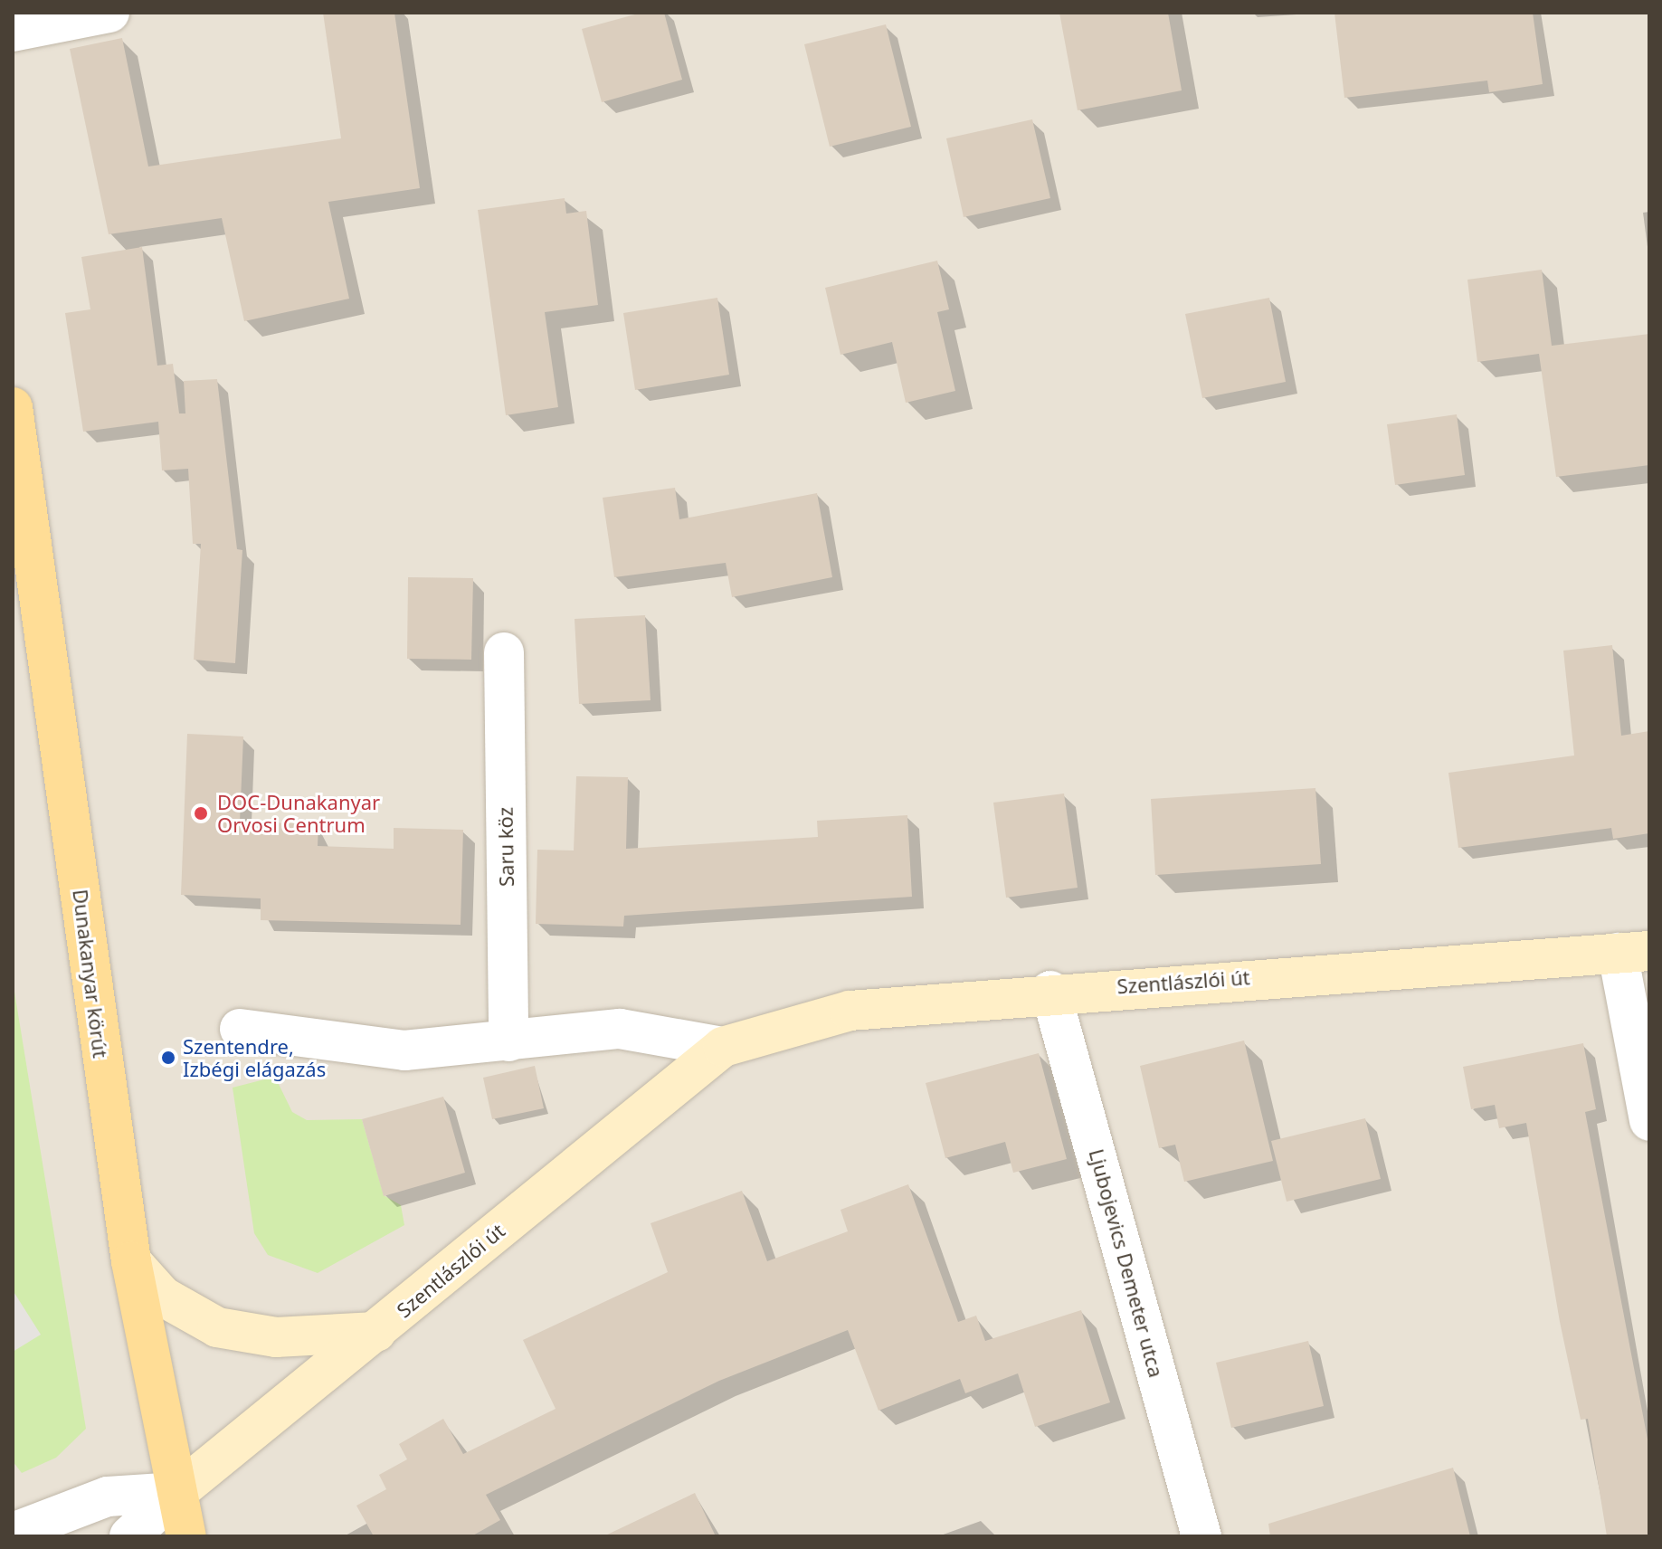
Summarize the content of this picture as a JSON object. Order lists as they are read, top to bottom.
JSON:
{
  "streets": {
    "main road": ["Dunakanyar körút", "Szentlászlói út"],
    "street": ["Saru köz", "Ljubojevics Demeter utca"]
  },
  "crossings": [
    ["Saru köz", "Szentlászlói út"],
    ["Dunakanyar körút", "Szentlászlói út"],
    ["Szentlászlói út", "Ljubojevics Demeter utca"]
  ],
  "places": ["DOC-Dunakanyar Orvosi Centrum", "Szentendre, Izbégi elágazás"]
}
